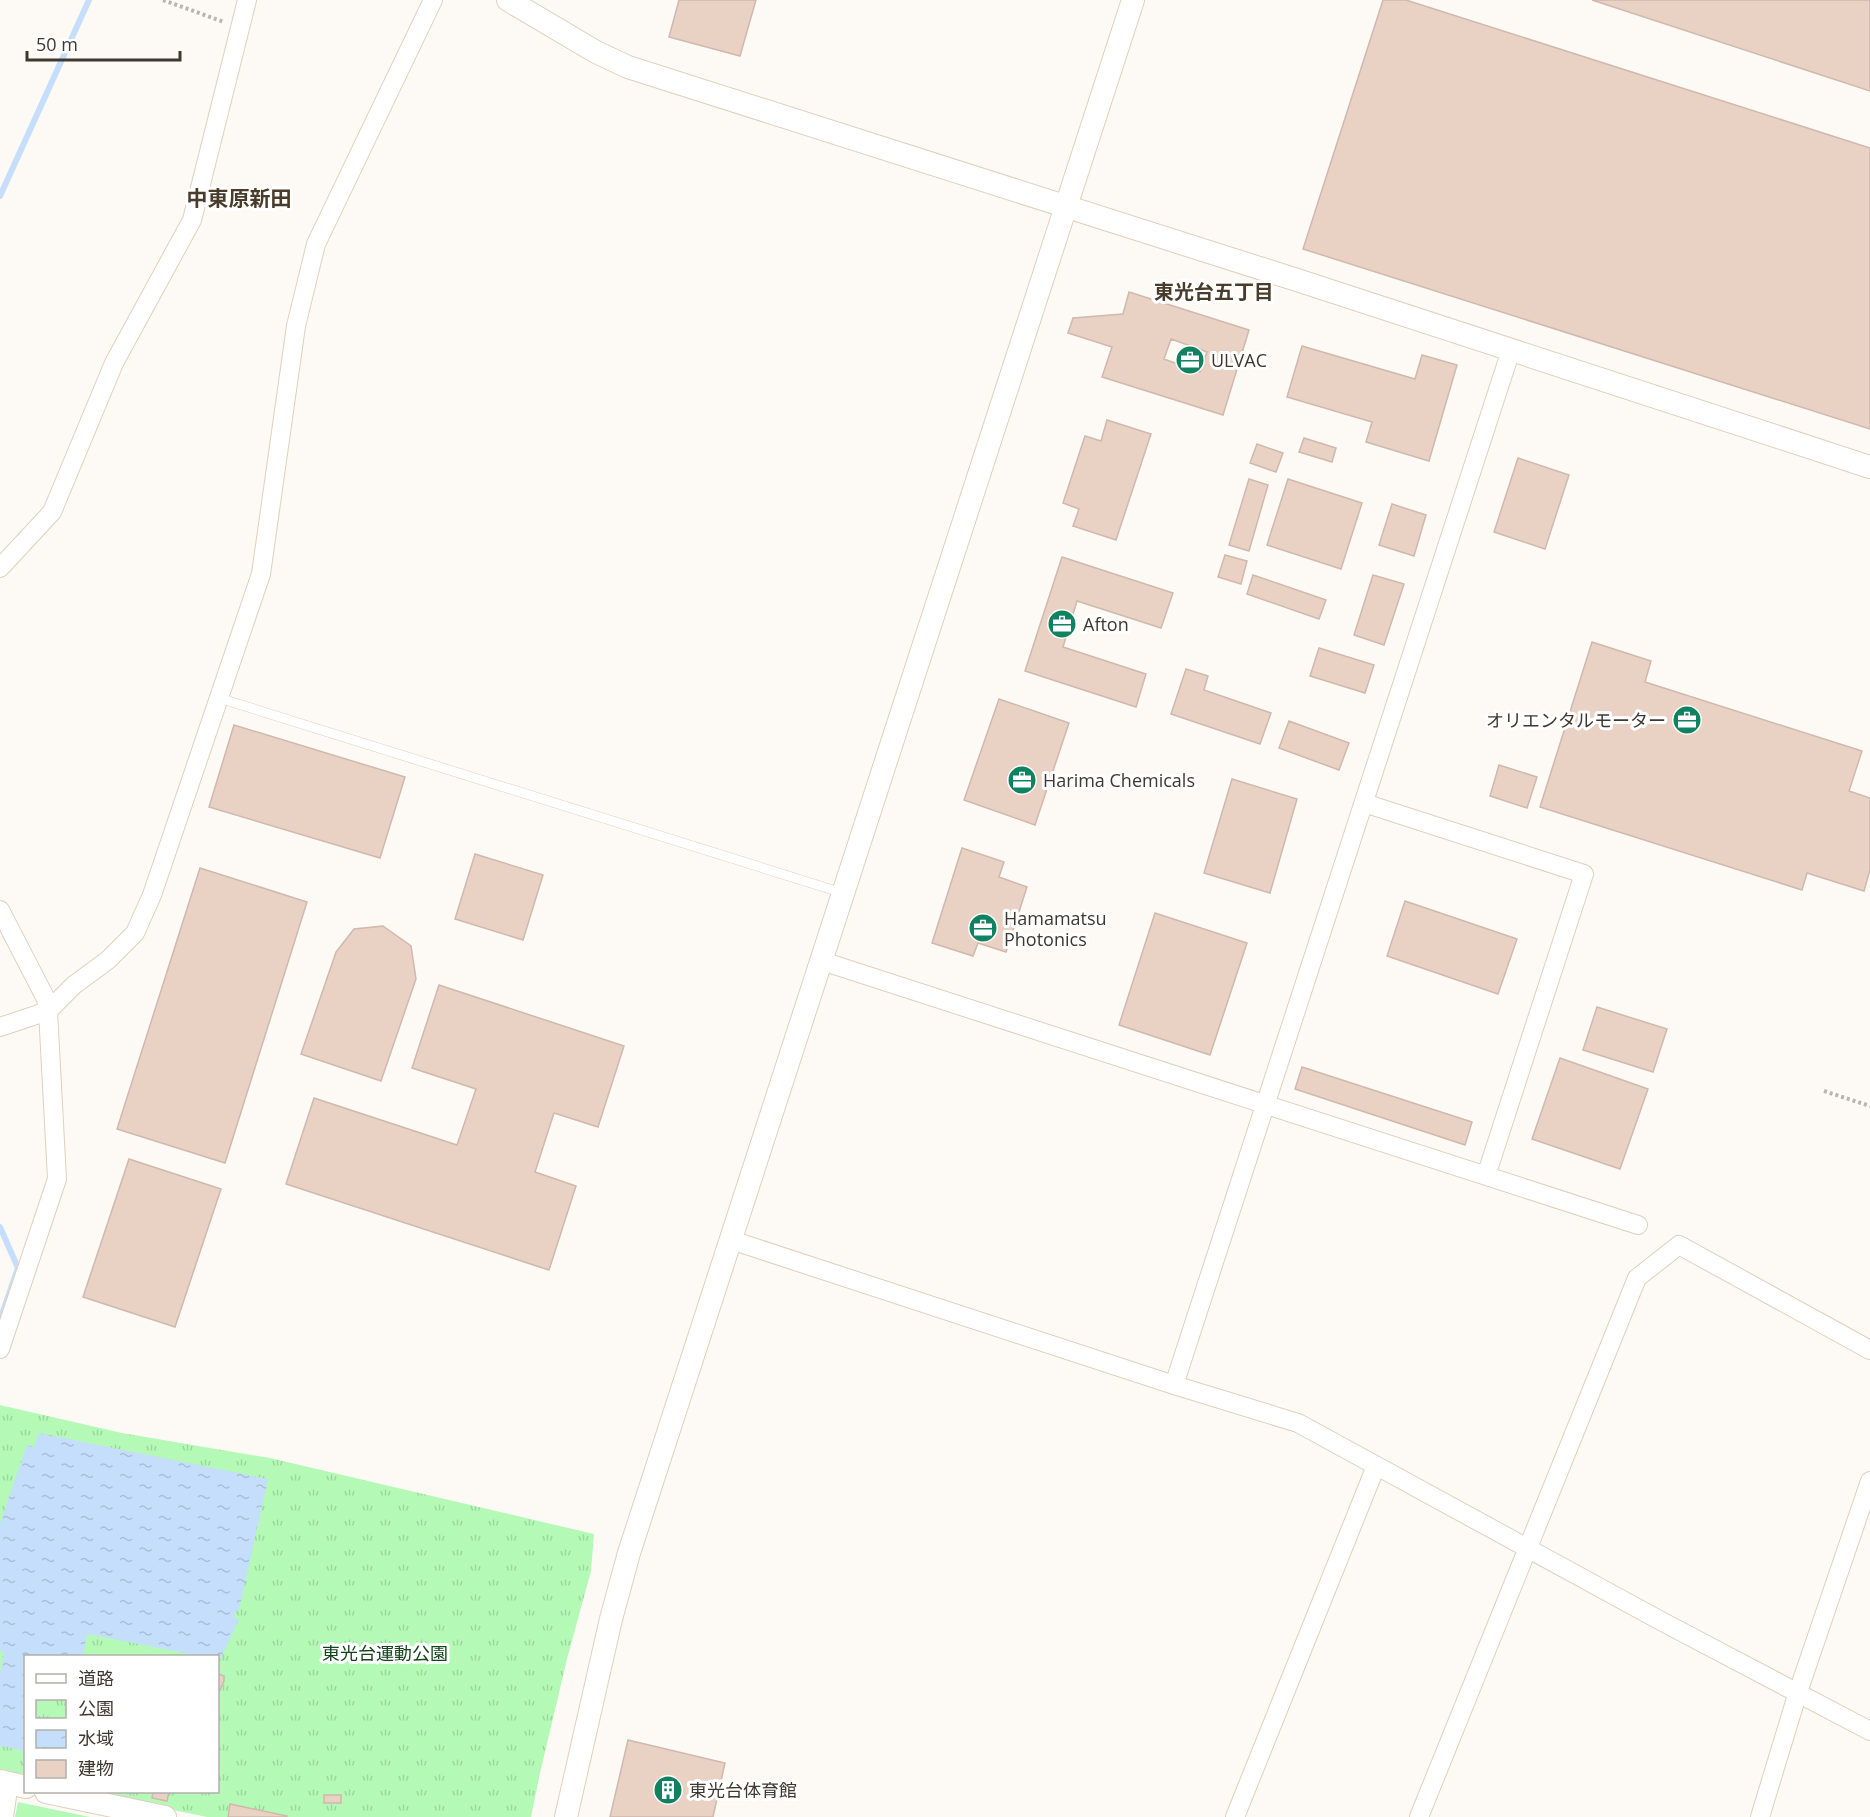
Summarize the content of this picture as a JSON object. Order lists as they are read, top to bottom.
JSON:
{
  "districts": ["中東原新田", "東光台五丁目"],
  "parks": ["東光台運動公園"],
  "places": {
    "office": [
      "ULVAC",
      "Afton",
      "オリエンタルモーター",
      "Harima Chemicals",
      "Hamamatsu Photonics"
    ],
    "building": ["東光台体育館"]
  },
  "legend": [
    "道路",
    "公園",
    "水域",
    "建物"
  ],
  "scale_bar": "50 m"
}
